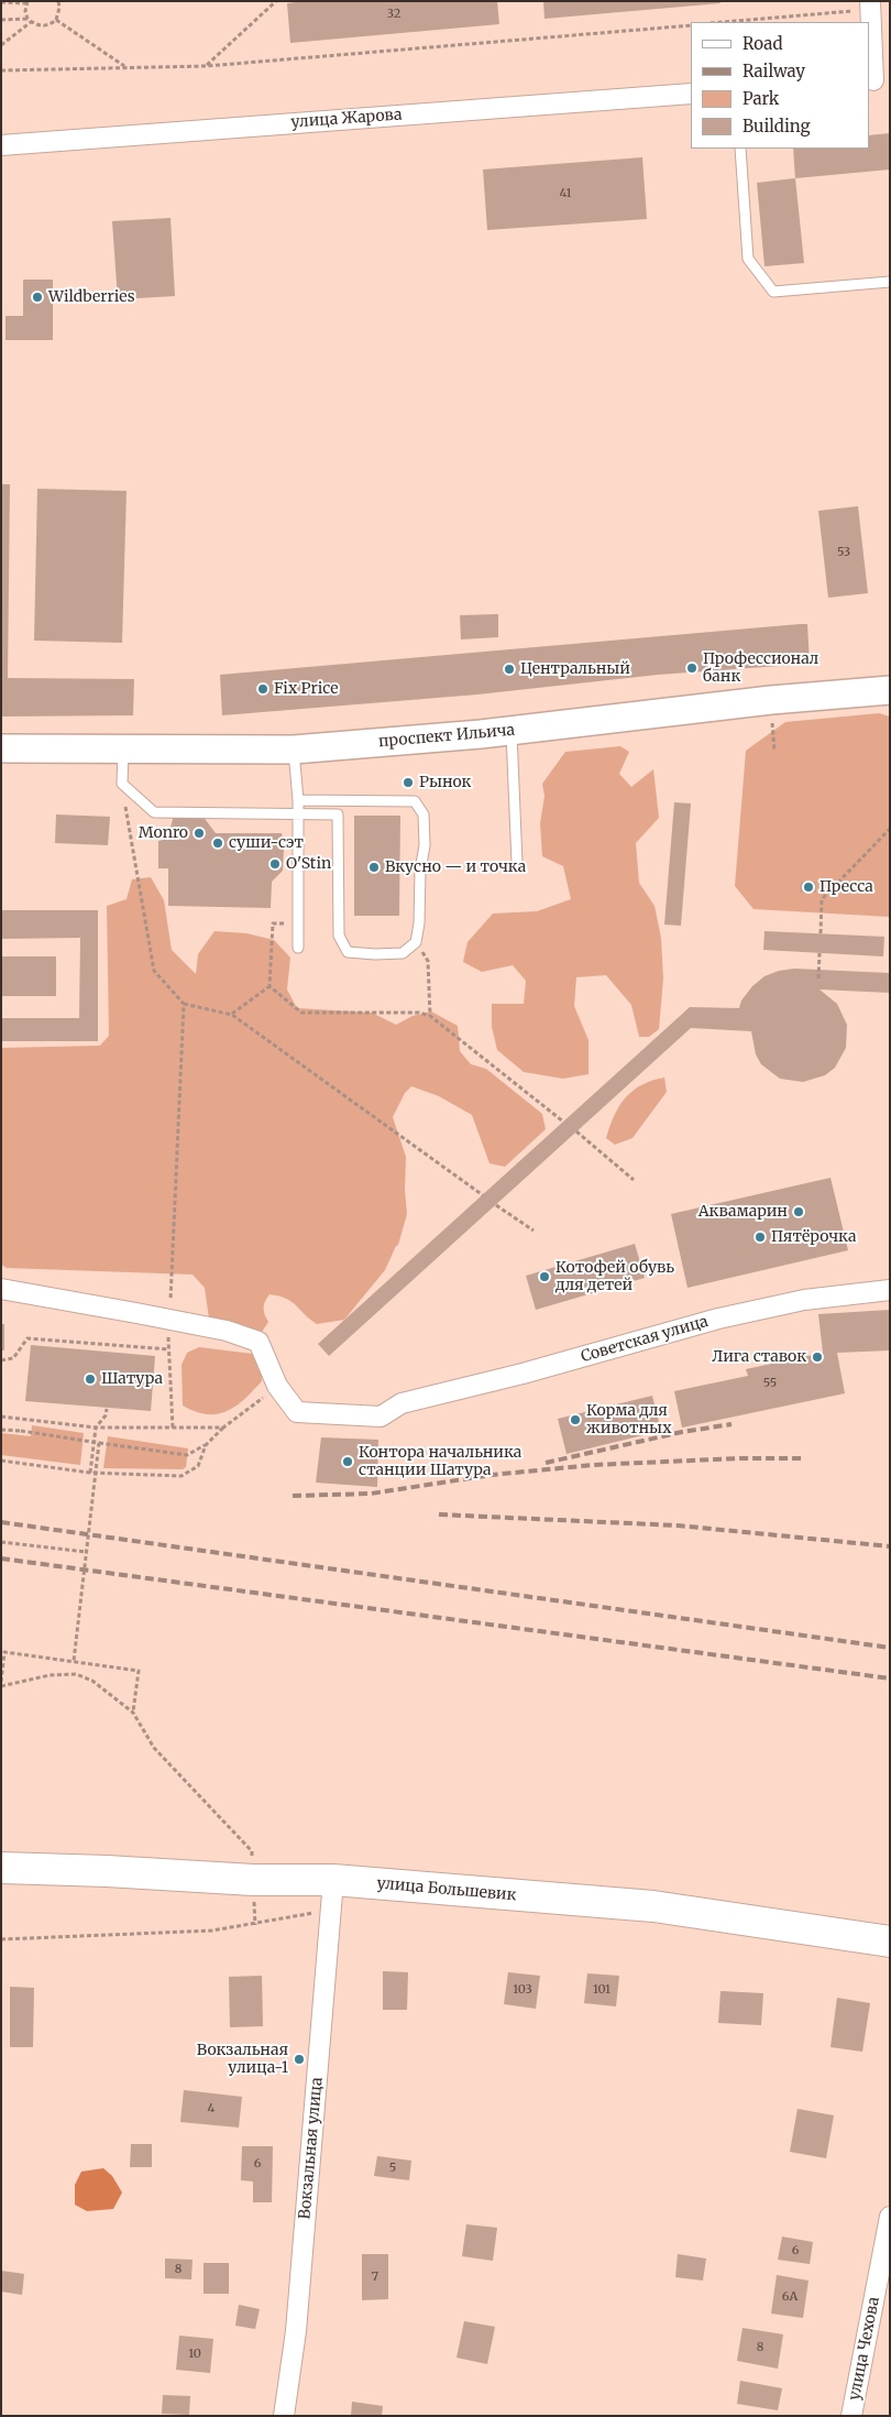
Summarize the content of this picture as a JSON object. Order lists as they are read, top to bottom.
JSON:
{
  "streets": {
    "main road": ["улица Большевик"],
    "street": [
      "улица Жарова",
      "проспект Ильича",
      "Советская улица",
      "Вокзальная улица",
      "улица Чехова"
    ]
  },
  "crossings": [
    ["улица Большевик", "Вокзальная улица"]
  ],
  "places": [
    "Wildberries",
    "Профессионал банк",
    "Центральный",
    "Fix Price",
    "Рынок",
    "Monro",
    "суши-сэт",
    "O'Stin",
    "Вкусно — и точка",
    "Пресса",
    "Аквамарин",
    "Пятёрочка",
    "Котофей обувь для детей",
    "Лига ставок",
    "Шатура",
    "Корма для животных",
    "Контора начальника станции Шатура",
    "Вокзальная улица-1"
  ],
  "house_numbers": [
    "32",
    "41",
    "53",
    "55",
    "103",
    "101",
    "4",
    "6",
    "5",
    "6",
    "8",
    "7",
    "6А",
    "8",
    "10"
  ],
  "legend": [
    "Road",
    "Railway",
    "Park",
    "Building"
  ]
}
